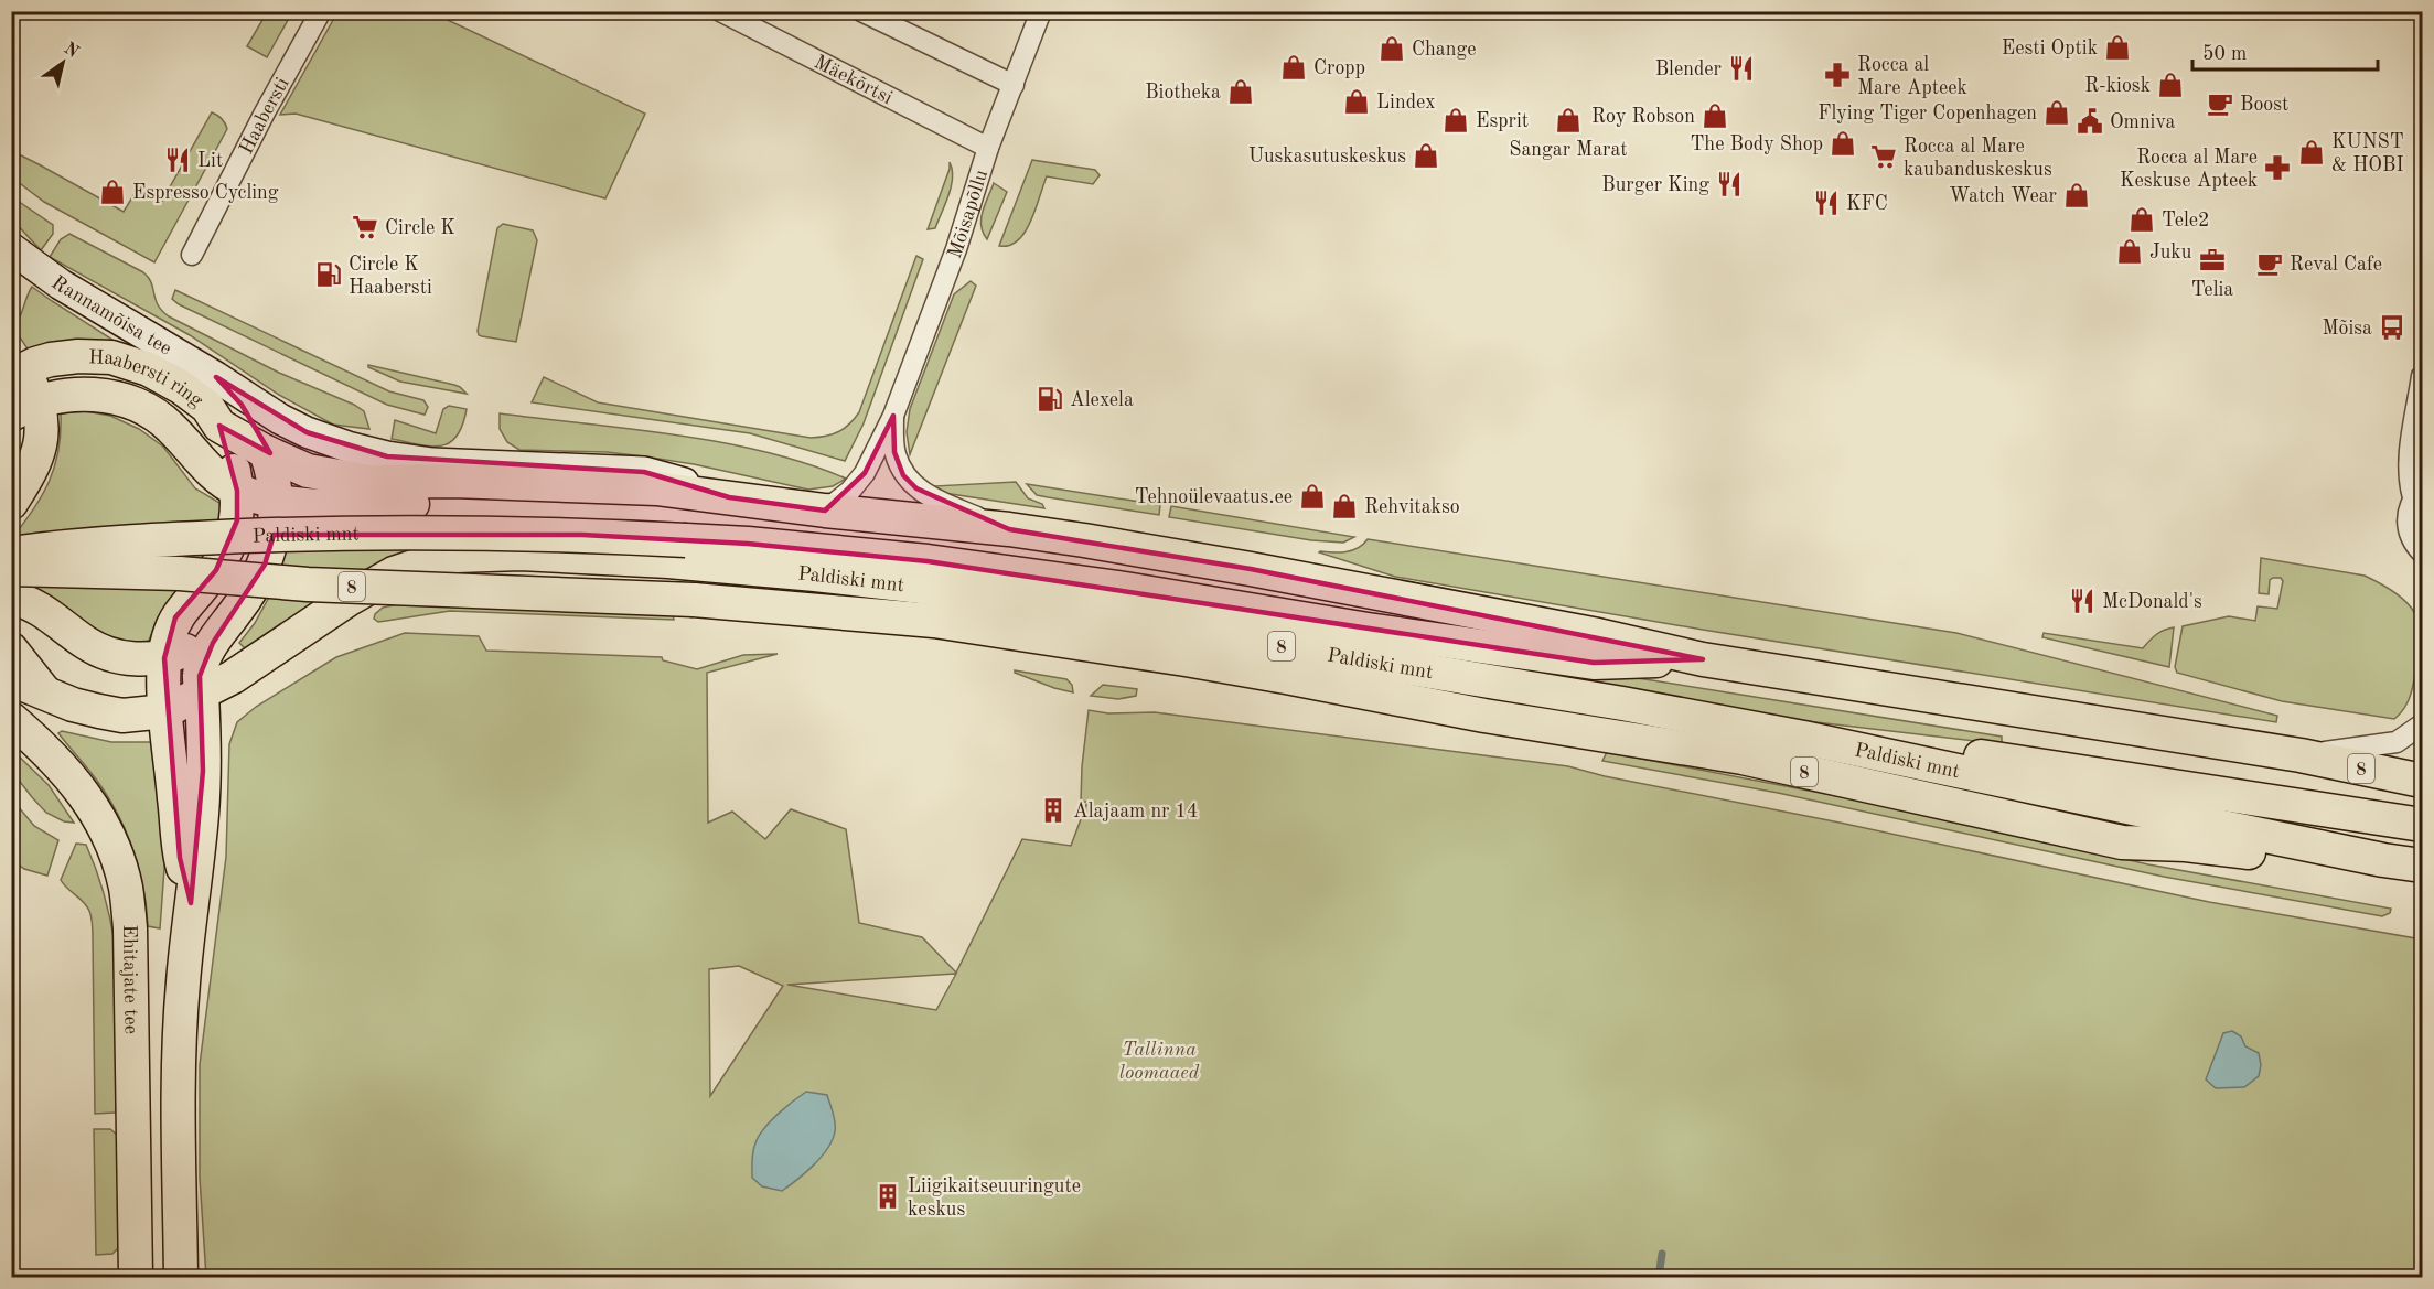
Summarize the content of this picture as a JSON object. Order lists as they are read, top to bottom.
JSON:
{
  "streets": {
    "main road": [
      "Rannamõisa tee",
      "Haabersti ring",
      "Paldiski mnt",
      "8",
      "Ehitajate tee"
    ],
    "street": ["Mäekõrtsi", "Haabersti", "Mõisapõllu"]
  },
  "crossings": [
    ["Mäekõrtsi", "Mõisapõllu"],
    ["Mõisapõllu", "Paldiski mnt"],
    ["Rannamõisa tee", "Haabersti ring"],
    ["Haabersti ring", "Paldiski mnt"]
  ],
  "parks": ["Tallinna loomaaed"],
  "places": {
    "shop": [
      "Eesti Optik",
      "Change",
      "Cropp",
      "R-kiosk",
      "Biotheka",
      "Lindex",
      "Flying Tiger Copenhagen",
      "Roy Robson",
      "Esprit",
      "Sangar Marat",
      "The Body Shop",
      "KUNST & HOBI",
      "Uuskasutuskeskus",
      "Espresso Cycling",
      "Watch Wear",
      "Tele2",
      "Juku",
      "Tehnoülevaatus.ee",
      "Rehvitakso"
    ],
    "restaurant": [
      "Blender",
      "Lit",
      "Burger King",
      "KFC",
      "McDonald's"
    ],
    "pharmacy": ["Rocca al Mare Apteek", "Rocca al Mare Keskuse Apteek"],
    "cafe": ["Boost", "Reval Cafe"],
    "public building": ["Omniva"],
    "supermarket": ["Rocca al Mare kaubanduskeskus", "Circle K"],
    "office": ["Telia"],
    "fuel station": ["Circle K Haabersti", "Alexela"],
    "bus stop": ["Mõisa"],
    "building": ["Alajaam nr 14", "Liigikaitseuuringute keskus"]
  },
  "scale_bar": "50 m",
  "north": "top right"
}
